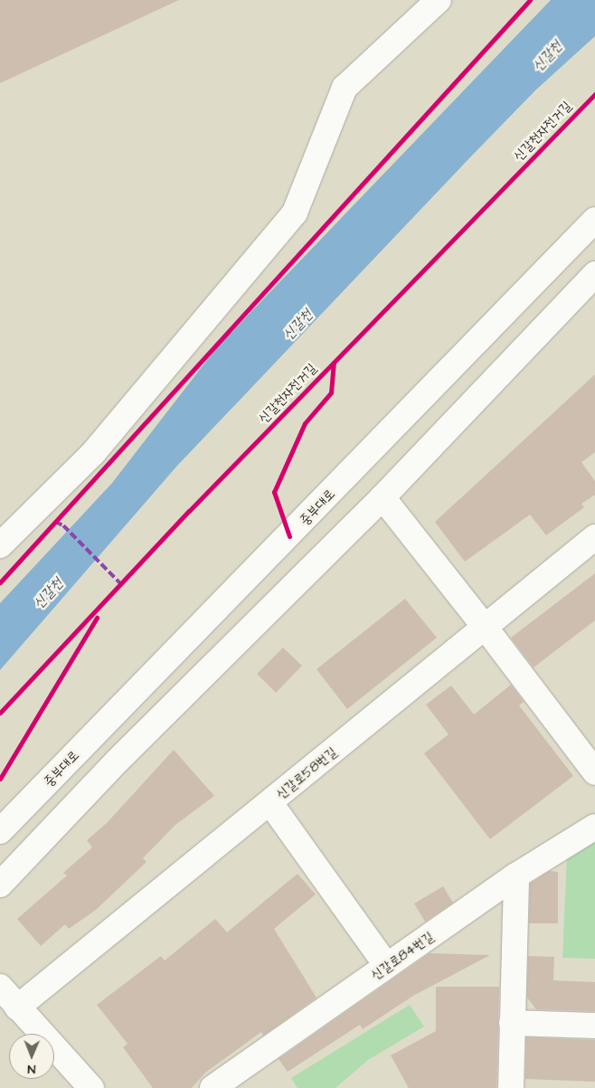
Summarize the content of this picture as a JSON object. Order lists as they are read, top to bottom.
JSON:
{
  "streets": {
    "street": ["중부대로", "신갈로58번길", "신갈로84번길"],
    "cycle path": ["신갈천자전거길"]
  },
  "water": ["신갈천"],
  "north": "bottom"
}
